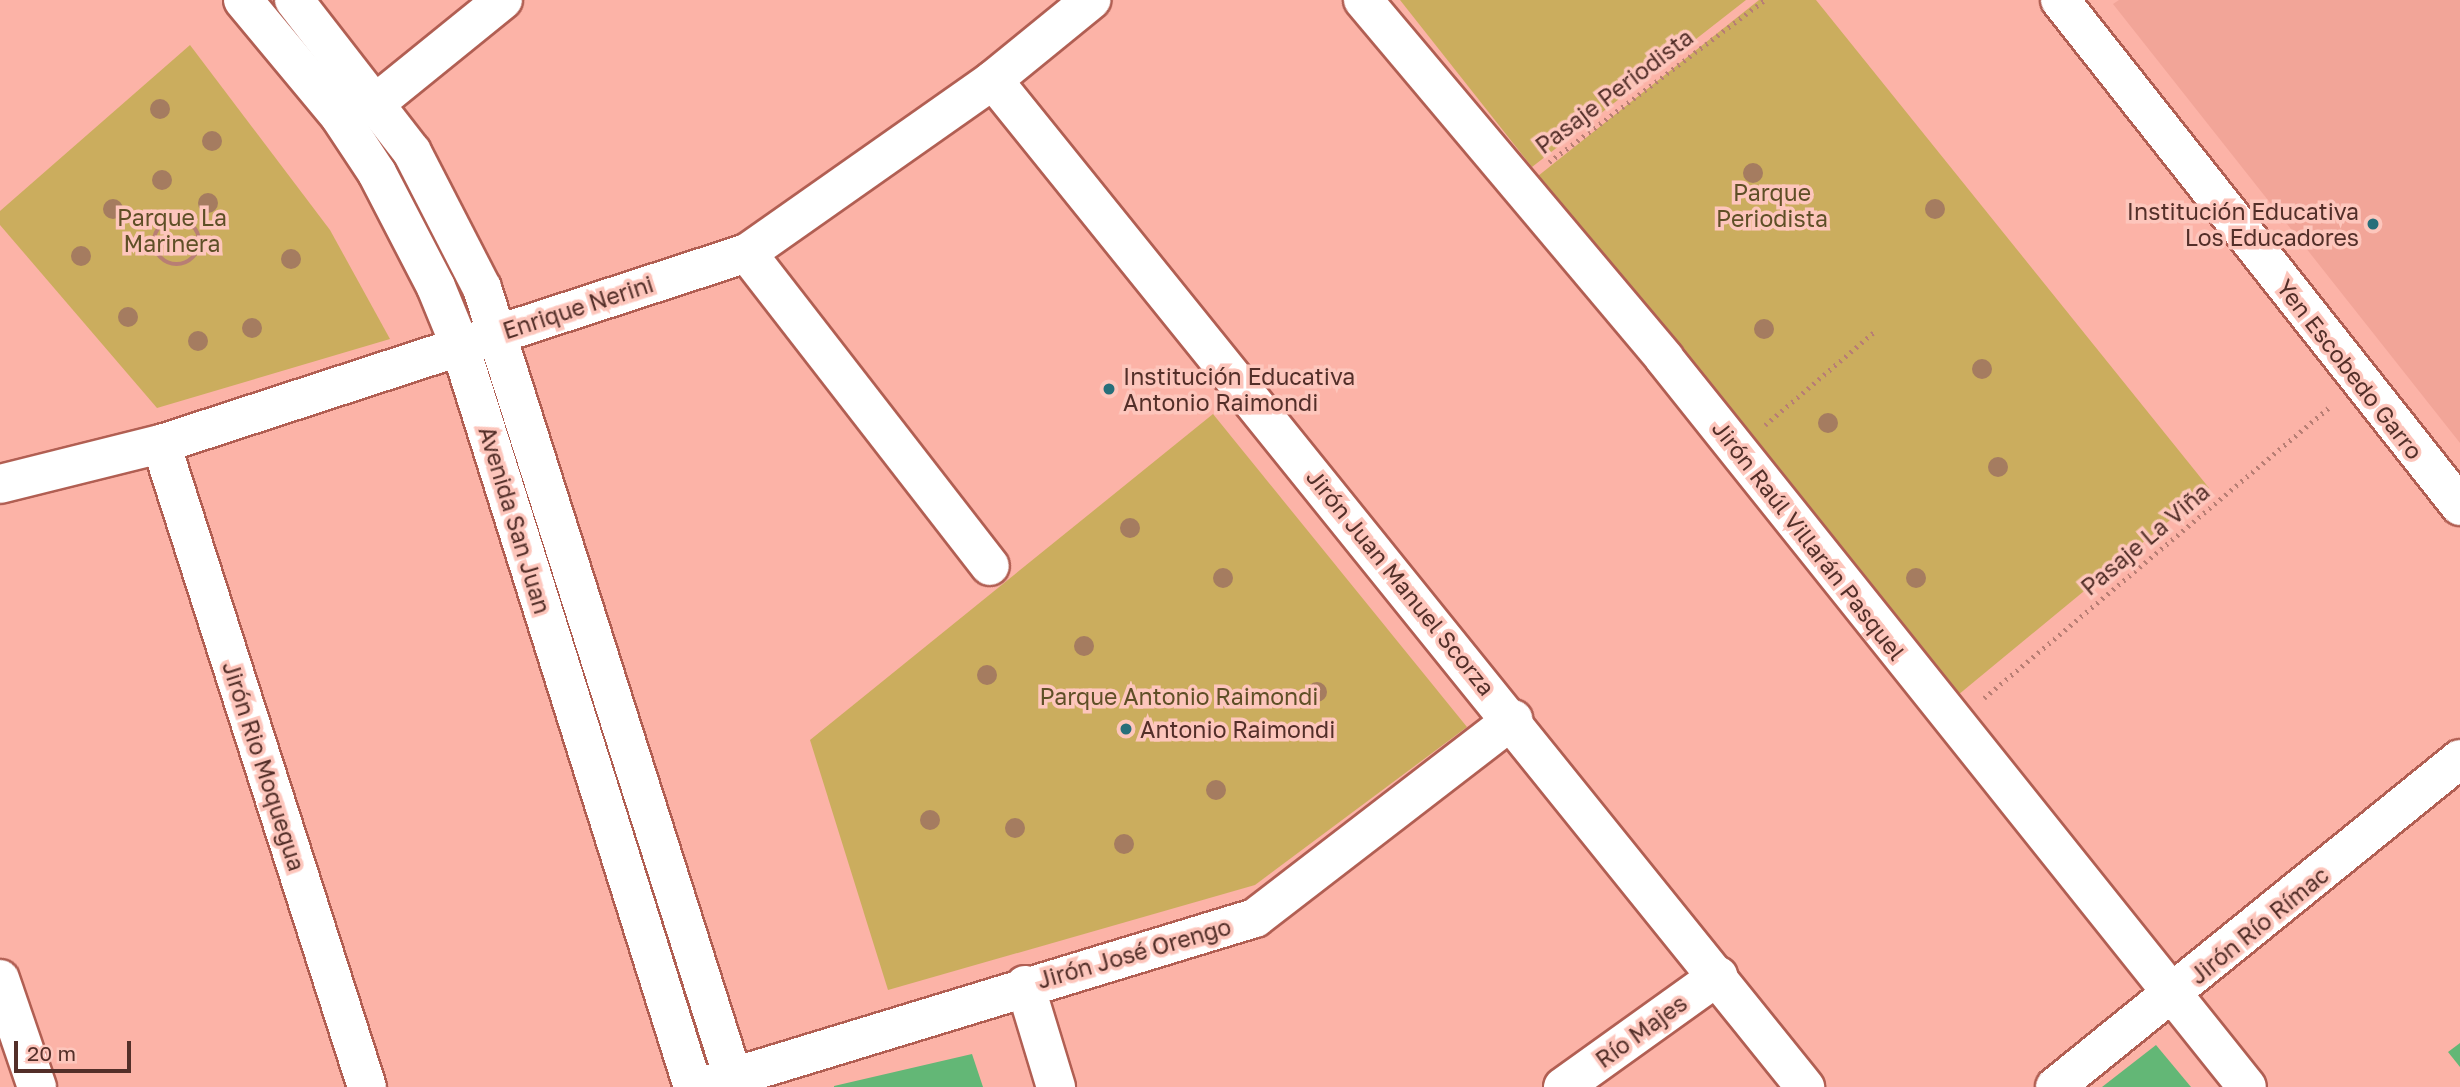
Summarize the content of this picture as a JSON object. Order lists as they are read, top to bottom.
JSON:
{
  "streets": {
    "street": [
      "Enrique Nerini",
      "Yen Escobedo Garro",
      "Avenida San Juan",
      "Jirón Raúl Villarán Pasquel",
      "Jirón Juan Manuel Scorza",
      "Jirón Rio Moquegua",
      "Jirón Río Rímac",
      "Jirón José Orengo",
      "Río Majes"
    ],
    "path": ["Pasaje Periodista", "Pasaje La Viña"]
  },
  "crossings": [
    ["Pasaje Periodista", "Jirón Raúl Villarán Pasquel"],
    ["Enrique Nerini", "Avenida San Juan"],
    ["Enrique Nerini", "Jirón Juan Manuel Scorza"],
    ["Enrique Nerini", "Jirón Rio Moquegua"],
    ["Yen Escobedo Garro", "Pasaje La Viña"],
    ["Avenida San Juan", "Jirón José Orengo"],
    ["Pasaje La Viña", "Jirón Raúl Villarán Pasquel"],
    ["Jirón Raúl Villarán Pasquel", "Jirón Río Rímac"],
    ["Jirón Juan Manuel Scorza", "Jirón José Orengo"],
    ["Jirón Juan Manuel Scorza", "Río Majes"]
  ],
  "parks": ["Parque Periodista", "Parque La Marinera", "Parque Antonio Raimondi"],
  "places": ["Institución Educativa Los Educadores", "Institución Educativa Antonio Raimondi", "Antonio Raimondi"],
  "scale_bar": "20 m"
}
